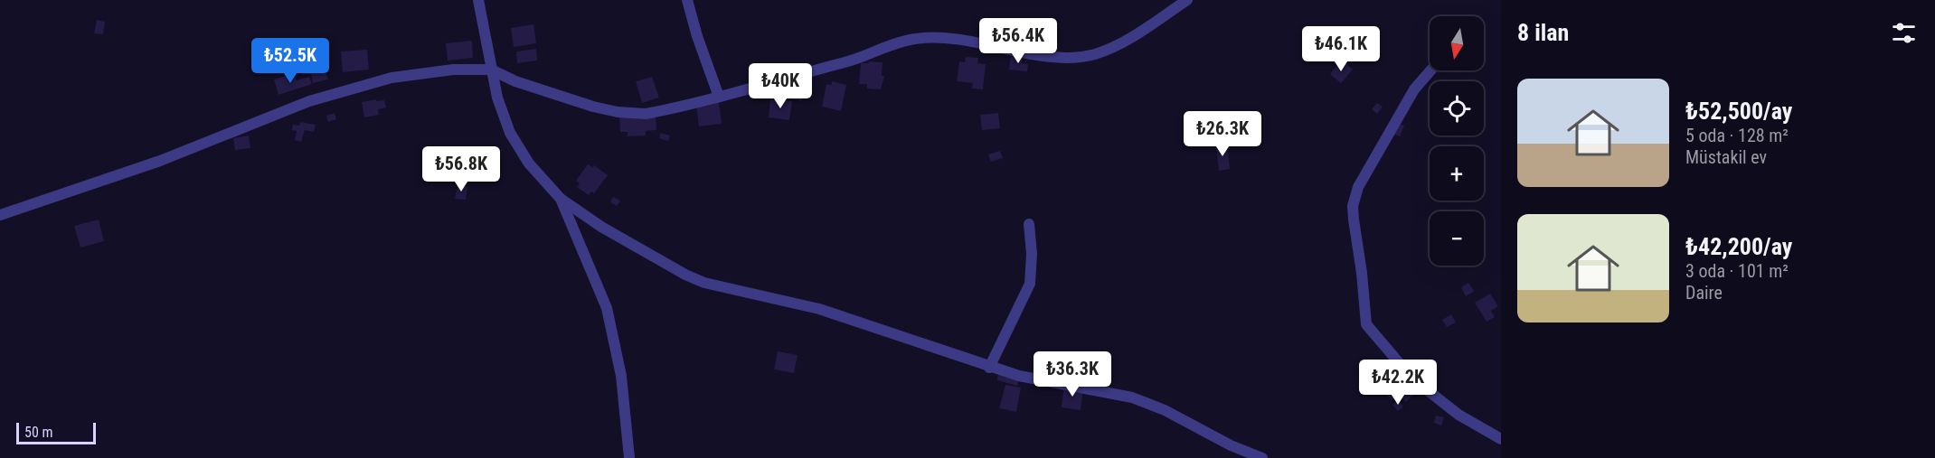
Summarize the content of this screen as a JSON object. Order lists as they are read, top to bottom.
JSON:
{
  "scale_bar": "50 m",
  "north": "bottom",
  "page": {
    "heading": "8 ilan",
    "map_buttons": ["+", "−"],
    "price": [
      "₺56.4K",
      "₺46.1K",
      "₺52.5K",
      "₺40K",
      "₺26.3K",
      "₺56.8K",
      "₺36.3K",
      "₺42.2K"
    ],
    "list": [
      {
        "name": "₺52,500/ay",
        "note": "5 oda · 128 m² · Müstakil ev"
      },
      {
        "name": "₺42,200/ay",
        "note": "3 oda · 101 m² · Daire"
      }
    ],
    "scale": "50 m"
  }
}
